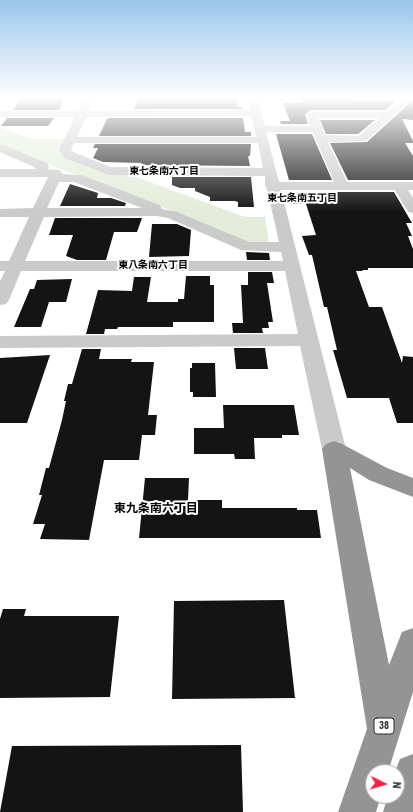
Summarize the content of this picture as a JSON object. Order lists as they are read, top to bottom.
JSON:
{
  "streets": {
    "highway": ["38"]
  },
  "districts": [
    "東七条南六丁目",
    "東七条南五丁目",
    "東八条南六丁目",
    "東九条南六丁目"
  ],
  "north": "right"
}
